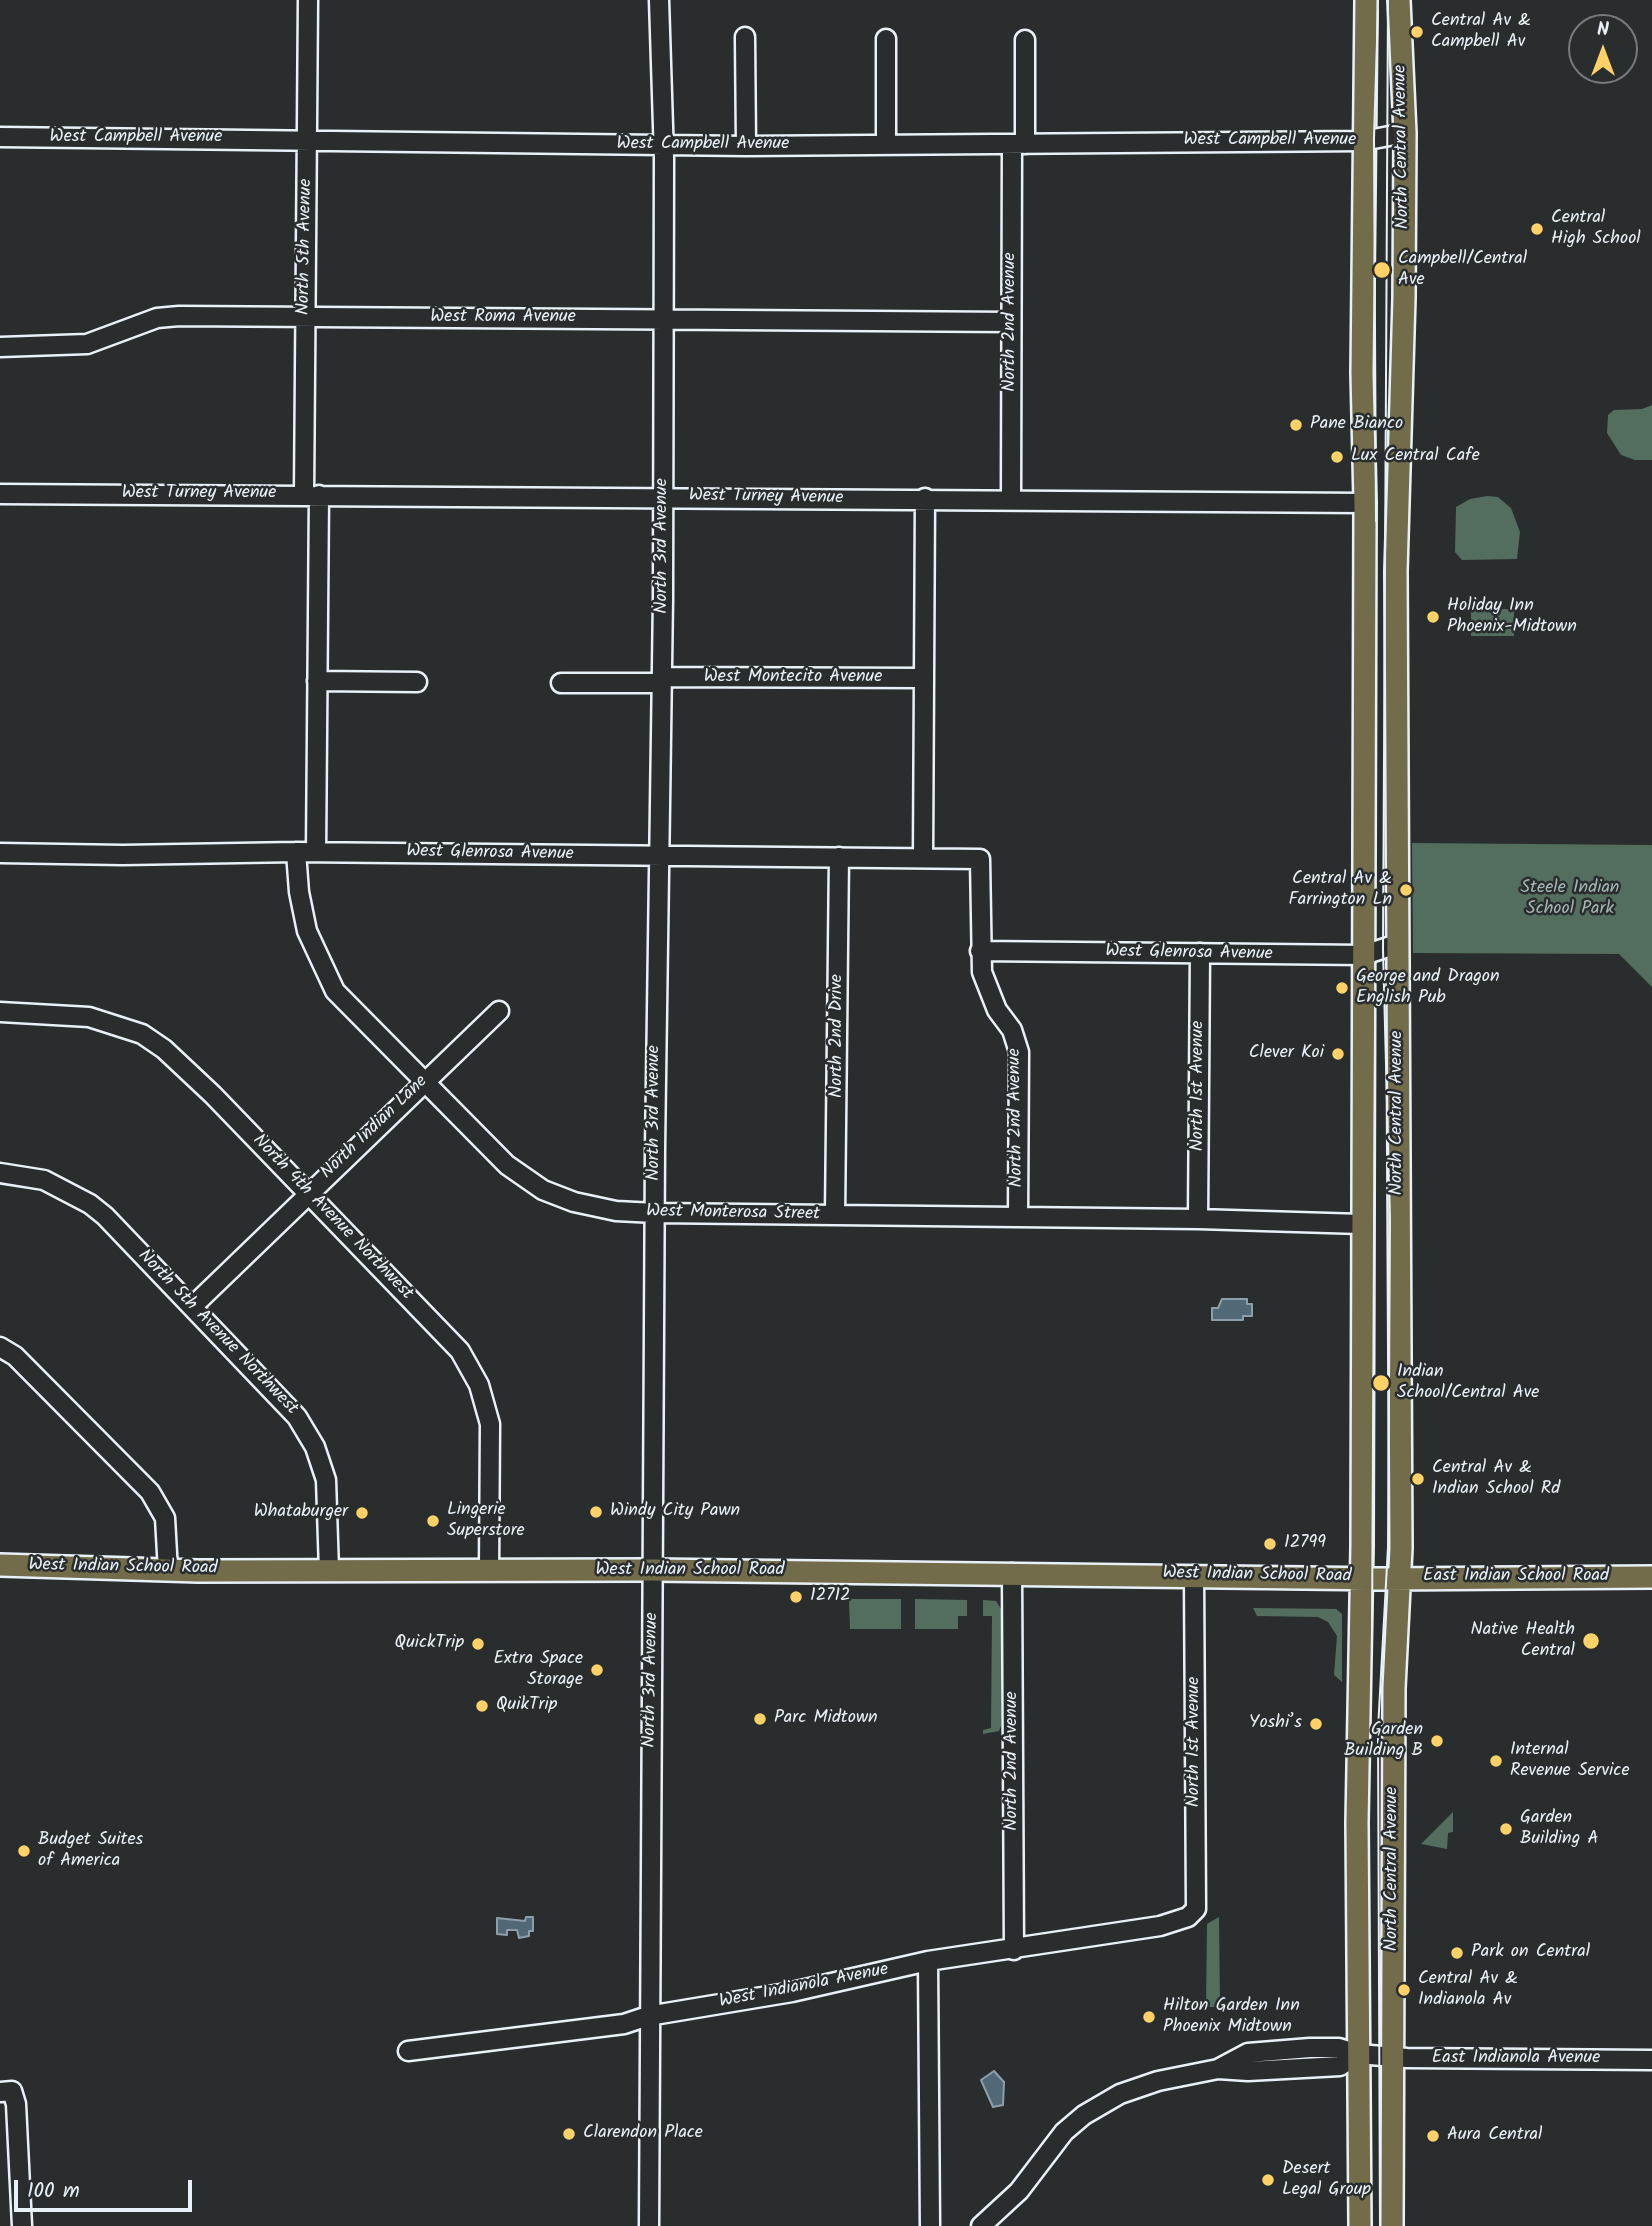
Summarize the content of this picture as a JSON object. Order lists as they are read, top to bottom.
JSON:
{
  "streets": {
    "main road": ["North Central Avenue", "West Indian School Road", "East Indian School Road"],
    "street": [
      "West Campbell Avenue",
      "North 5th Avenue",
      "West Roma Avenue",
      "North 2nd Avenue",
      "West Turney Avenue",
      "North 3rd Avenue",
      "West Montecito Avenue",
      "West Glenrosa Avenue",
      "North 2nd Drive",
      "North 1st Avenue",
      "North Indian Lane",
      "West Monterosa Street",
      "North 4th Avenue Northwest",
      "North 5th Avenue Northwest",
      "West Indianola Avenue",
      "East Indianola Avenue"
    ]
  },
  "crossings": [
    ["West Campbell Avenue", "North Central Avenue"],
    ["West Campbell Avenue", "North 5th Avenue"],
    ["West Campbell Avenue", "North 2nd Avenue"],
    ["West Campbell Avenue", "North 3rd Avenue"],
    ["North Central Avenue", "West Turney Avenue"],
    ["North Central Avenue", "West Glenrosa Avenue"],
    ["North Central Avenue", "West Monterosa Street"],
    ["North Central Avenue", "West Indian School Road"],
    ["North Central Avenue", "East Indian School Road"],
    ["North Central Avenue", "East Indianola Avenue"],
    ["North 5th Avenue", "West Roma Avenue"],
    ["North 5th Avenue", "West Turney Avenue"],
    ["North 5th Avenue", "West Glenrosa Avenue"],
    ["West Roma Avenue", "North 2nd Avenue"],
    ["West Roma Avenue", "North 3rd Avenue"],
    ["North 2nd Avenue", "West Turney Avenue"],
    ["North 2nd Avenue", "West Glenrosa Avenue"],
    ["North 2nd Avenue", "West Monterosa Street"],
    ["North 2nd Avenue", "West Indian School Road"],
    ["North 2nd Avenue", "West Indianola Avenue"],
    ["West Turney Avenue", "North 3rd Avenue"],
    ["North 3rd Avenue", "West Montecito Avenue"],
    ["North 3rd Avenue", "West Glenrosa Avenue"],
    ["North 3rd Avenue", "West Monterosa Street"],
    ["North 3rd Avenue", "West Indian School Road"],
    ["North 3rd Avenue", "West Indianola Avenue"],
    ["West Glenrosa Avenue", "North 2nd Drive"],
    ["West Glenrosa Avenue", "North 1st Avenue"],
    ["West Glenrosa Avenue", "West Monterosa Street"],
    ["North 2nd Drive", "West Monterosa Street"],
    ["North 1st Avenue", "West Monterosa Street"],
    ["North 1st Avenue", "West Indian School Road"],
    ["North 1st Avenue", "West Indianola Avenue"],
    ["North Indian Lane", "West Monterosa Street"],
    ["North Indian Lane", "North 4th Avenue Northwest"],
    ["North Indian Lane", "North 5th Avenue Northwest"],
    ["North 4th Avenue Northwest", "West Indian School Road"],
    ["North 5th Avenue Northwest", "West Indian School Road"],
    ["West Indian School Road", "East Indian School Road"]
  ],
  "parks": ["Steele Indian School Park"],
  "places": [
    "Central Av & Campbell Av",
    "Central High School",
    "Campbell/Central Ave",
    "Pane Bianco",
    "Lux Central Cafe",
    "Holiday Inn Phoenix-Midtown",
    "Central Av & Farrington Ln",
    "George and Dragon English Pub",
    "Clever Koi",
    "Indian School/Central Ave",
    "Central Av & Indian School Rd",
    "Windy City Pawn",
    "Whataburger",
    "Lingerie Superstore",
    "12799",
    "12712",
    "Native Health Central",
    "QuickTrip",
    "Extra Space Storage",
    "QuikTrip",
    "Parc Midtown",
    "Yoshi’s",
    "Garden Building B",
    "Internal Revenue Service",
    "Garden Building A",
    "Budget Suites of America",
    "Park on Central",
    "Central Av & Indianola Av",
    "Hilton Garden Inn Phoenix Midtown",
    "Clarendon Place",
    "Aura Central",
    "Desert Legal Group"
  ],
  "scale_bar": "100 m",
  "north": "top"
}
